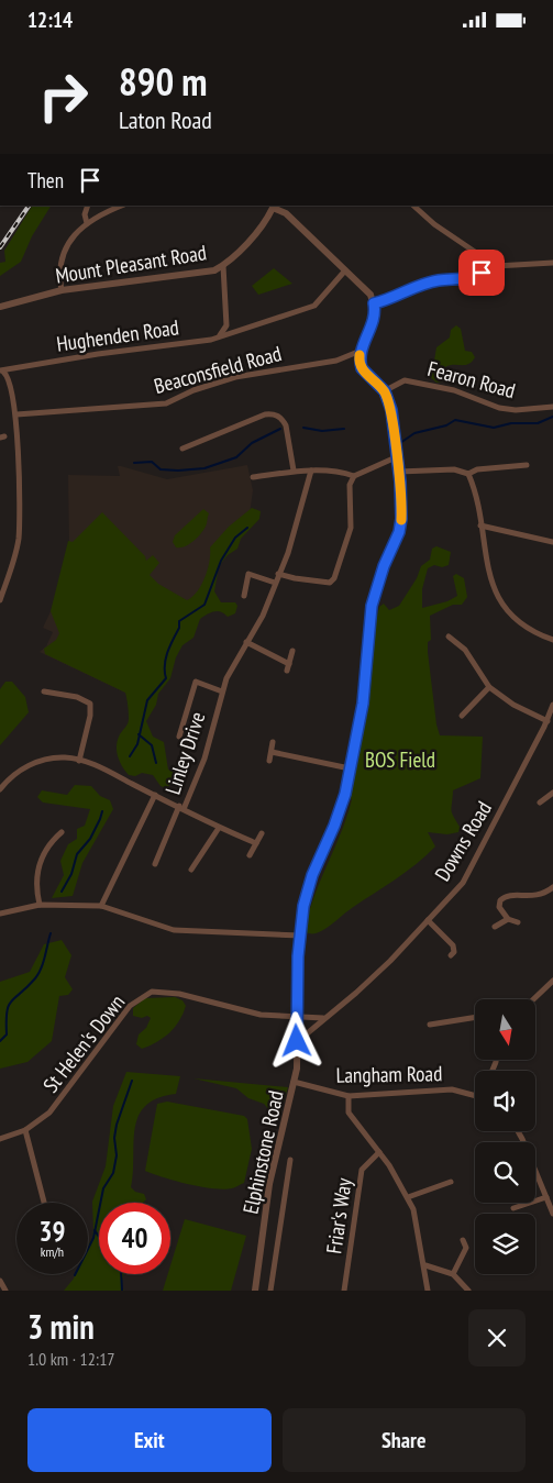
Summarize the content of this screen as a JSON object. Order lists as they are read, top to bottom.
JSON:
{
  "streets": {
    "street": [
      "Mount Pleasant Road",
      "Hughenden Road",
      "Beaconsfield Road",
      "Fearon Road",
      "Linley Drive",
      "Downs Road",
      "St Helen's Down",
      "Langham Road",
      "Elphinstone Road",
      "Friar's Way"
    ]
  },
  "crossings": [
    ["Beaconsfield Road", "Elphinstone Road"],
    ["Fearon Road", "Elphinstone Road"],
    ["Downs Road", "Elphinstone Road"],
    ["St Helen's Down", "Elphinstone Road"],
    ["Langham Road", "Elphinstone Road"]
  ],
  "parks": ["BOS Field"],
  "north": "bottom",
  "page": {
    "status": "12:14",
    "turn": ["890 m", "Laton Road"],
    "then": "Then",
    "speed": "39 km/h",
    "limit": "40",
    "heading": ["3 min", "1.0 km · 12:17"],
    "buttons": ["Exit", "Share"]
  }
}
